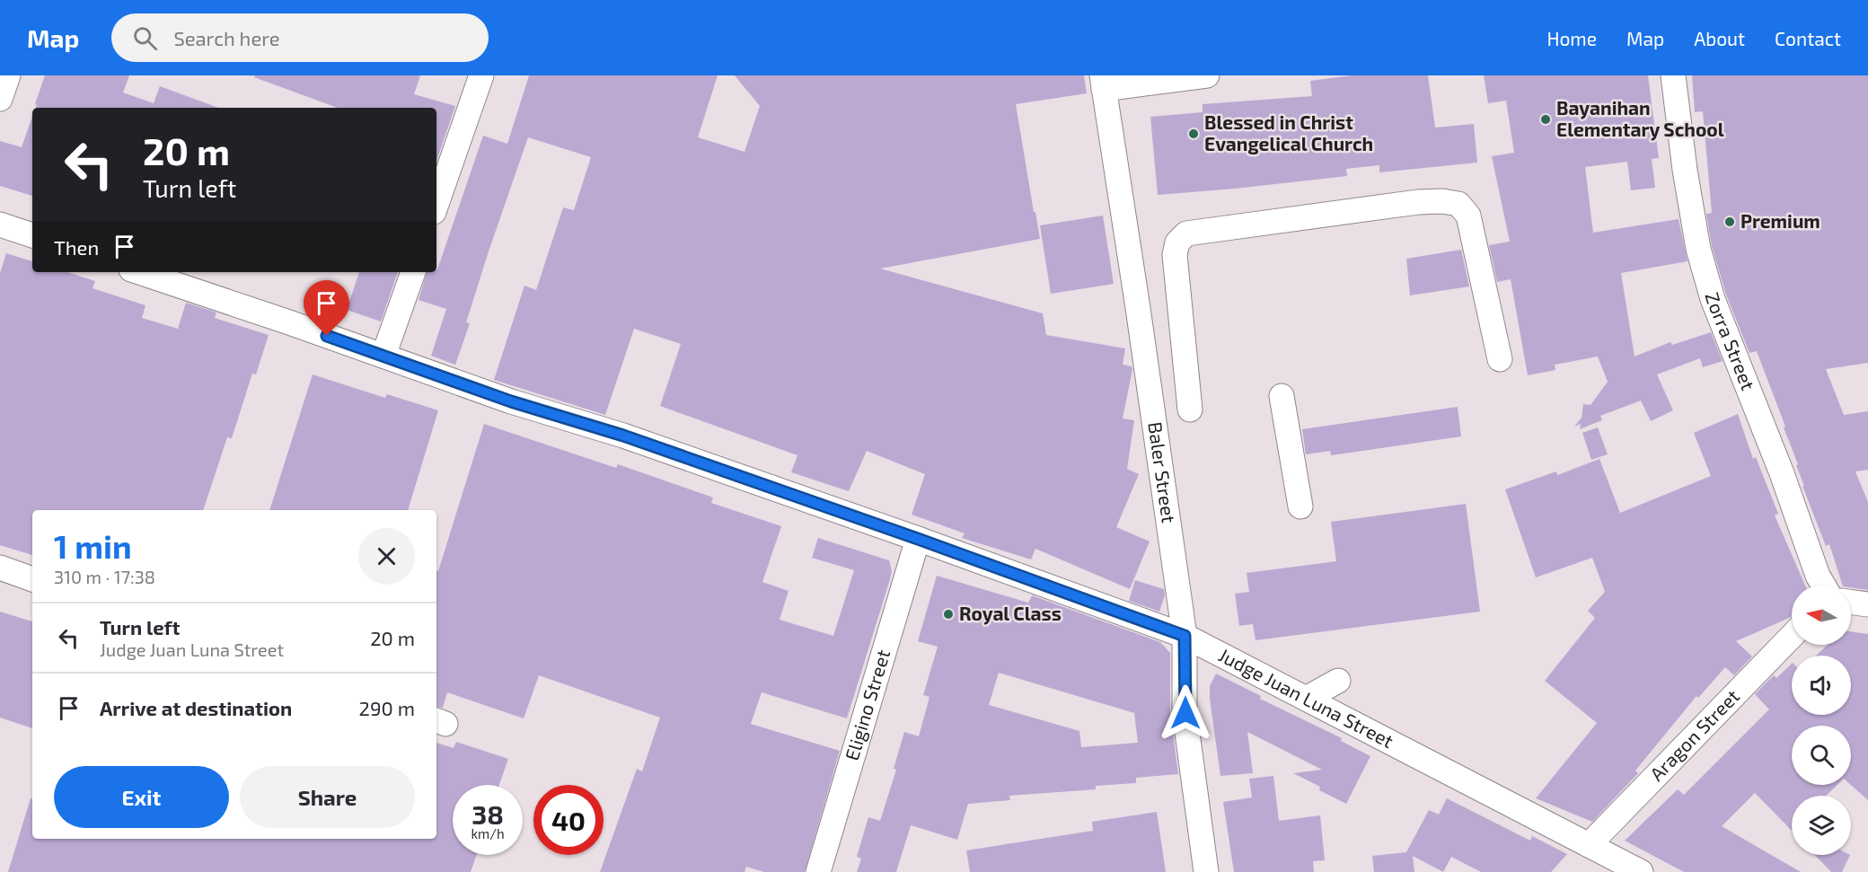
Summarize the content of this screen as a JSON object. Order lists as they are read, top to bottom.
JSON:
{
  "streets": {
    "street": [
      "Zorra Street",
      "Baler Street",
      "Judge Juan Luna Street",
      "Eligino Street",
      "Aragon Street"
    ]
  },
  "crossings": [
    ["Baler Street", "Judge Juan Luna Street"],
    ["Judge Juan Luna Street", "Eligino Street"],
    ["Judge Juan Luna Street", "Aragon Street"]
  ],
  "places": [
    "Bayanihan Elementary School",
    "Blessed in Christ Evangelical Church",
    "Premium",
    "Royal Class"
  ],
  "north": "left",
  "page": {
    "header": "Map",
    "search": "Search here",
    "nav": [
      "Home",
      "Map",
      "About",
      "Contact"
    ],
    "turn": ["20 m", "Turn left"],
    "then": "Then",
    "heading": ["1 min", "310 m · 17:38"],
    "list": [
      {
        "name": "Turn left",
        "note": "Judge Juan Luna Street",
        "value": "20 m"
      },
      {
        "name": "Arrive at destination",
        "value": "290 m"
      }
    ],
    "buttons": ["Exit", "Share"],
    "speed": "38 km/h",
    "limit": "40"
  }
}
